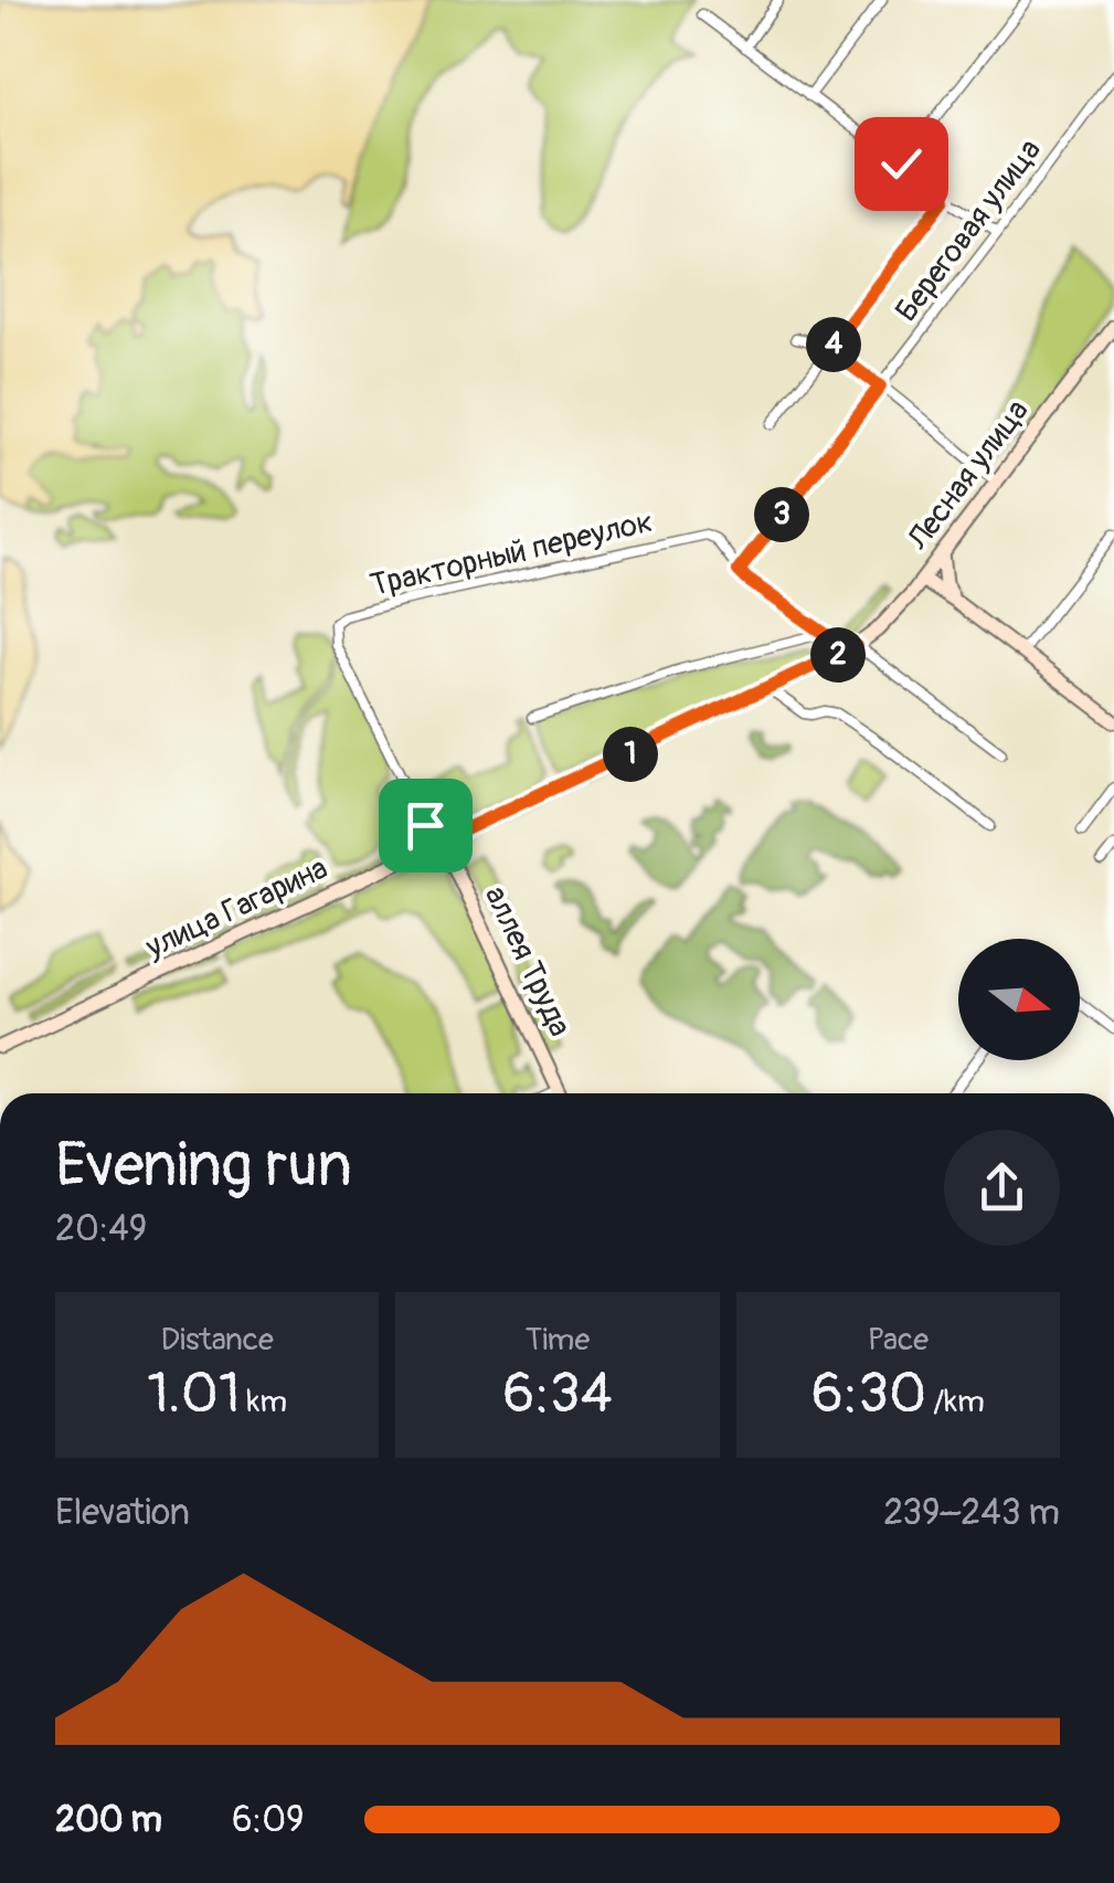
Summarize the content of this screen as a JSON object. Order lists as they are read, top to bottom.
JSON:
{
  "streets": {
    "street": [
      "Береговая улица",
      "Лесная улица",
      "Тракторный переулок",
      "улица Гагарина",
      "аллея Труда"
    ]
  },
  "crossings": [
    ["Береговая улица", "Тракторный переулок"],
    ["Лесная улица", "улица Гагарина"],
    ["Тракторный переулок", "улица Гагарина"],
    ["Тракторный переулок", "аллея Труда"],
    ["улица Гагарина", "аллея Труда"]
  ],
  "north": "right",
  "page": {
    "pins": [
      "4",
      "3",
      "2",
      "1"
    ],
    "heading": ["Evening run", "20:49"],
    "stats": [
      ["Distance", "1.01 km"],
      ["Time", "6:34"],
      ["Pace", "6:30 /km"]
    ],
    "chart": ["Elevation", "239–243 m"],
    "list": [
      {
        "name": "200 m",
        "note": "6:09"
      }
    ]
  }
}
